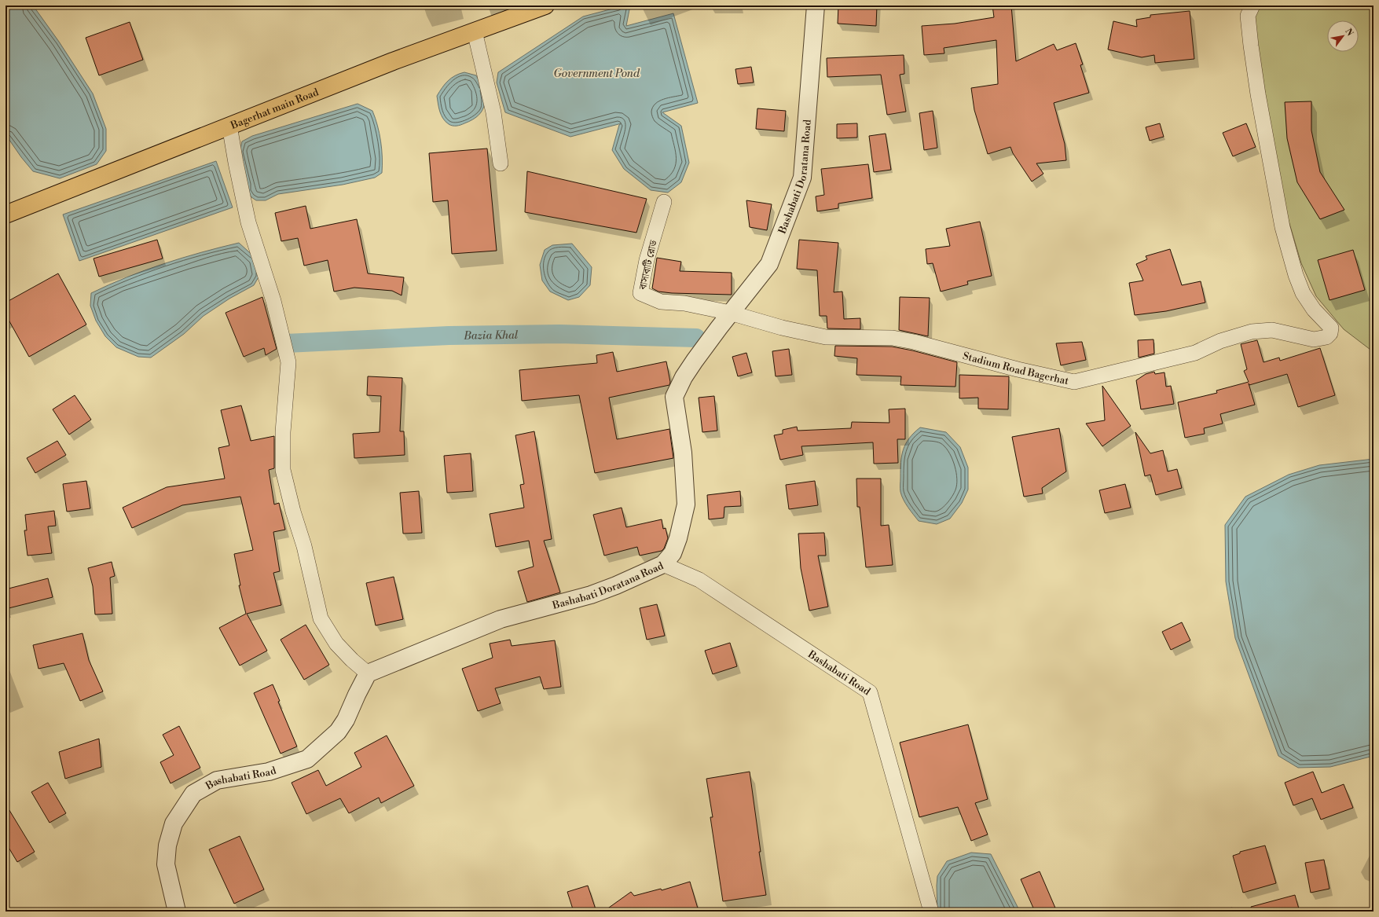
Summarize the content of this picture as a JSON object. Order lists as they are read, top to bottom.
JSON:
{
  "streets": {
    "main road": ["Bagerhat main Road"],
    "street": [
      "Bashabati Doratana Road",
      "বাসাবাটি রোড",
      "Stadium Road Bagerhat",
      "Bashabati Road"
    ]
  },
  "crossings": [
    ["Bashabati Doratana Road", "বাসাবাটি রোড"],
    ["Bashabati Doratana Road", "Stadium Road Bagerhat"],
    ["Bashabati Doratana Road", "Bashabati Road"],
    ["বাসাবাটি রোড", "Stadium Road Bagerhat"]
  ],
  "water": ["Government Pond", "Bazia Khal"],
  "north": "top right"
}
